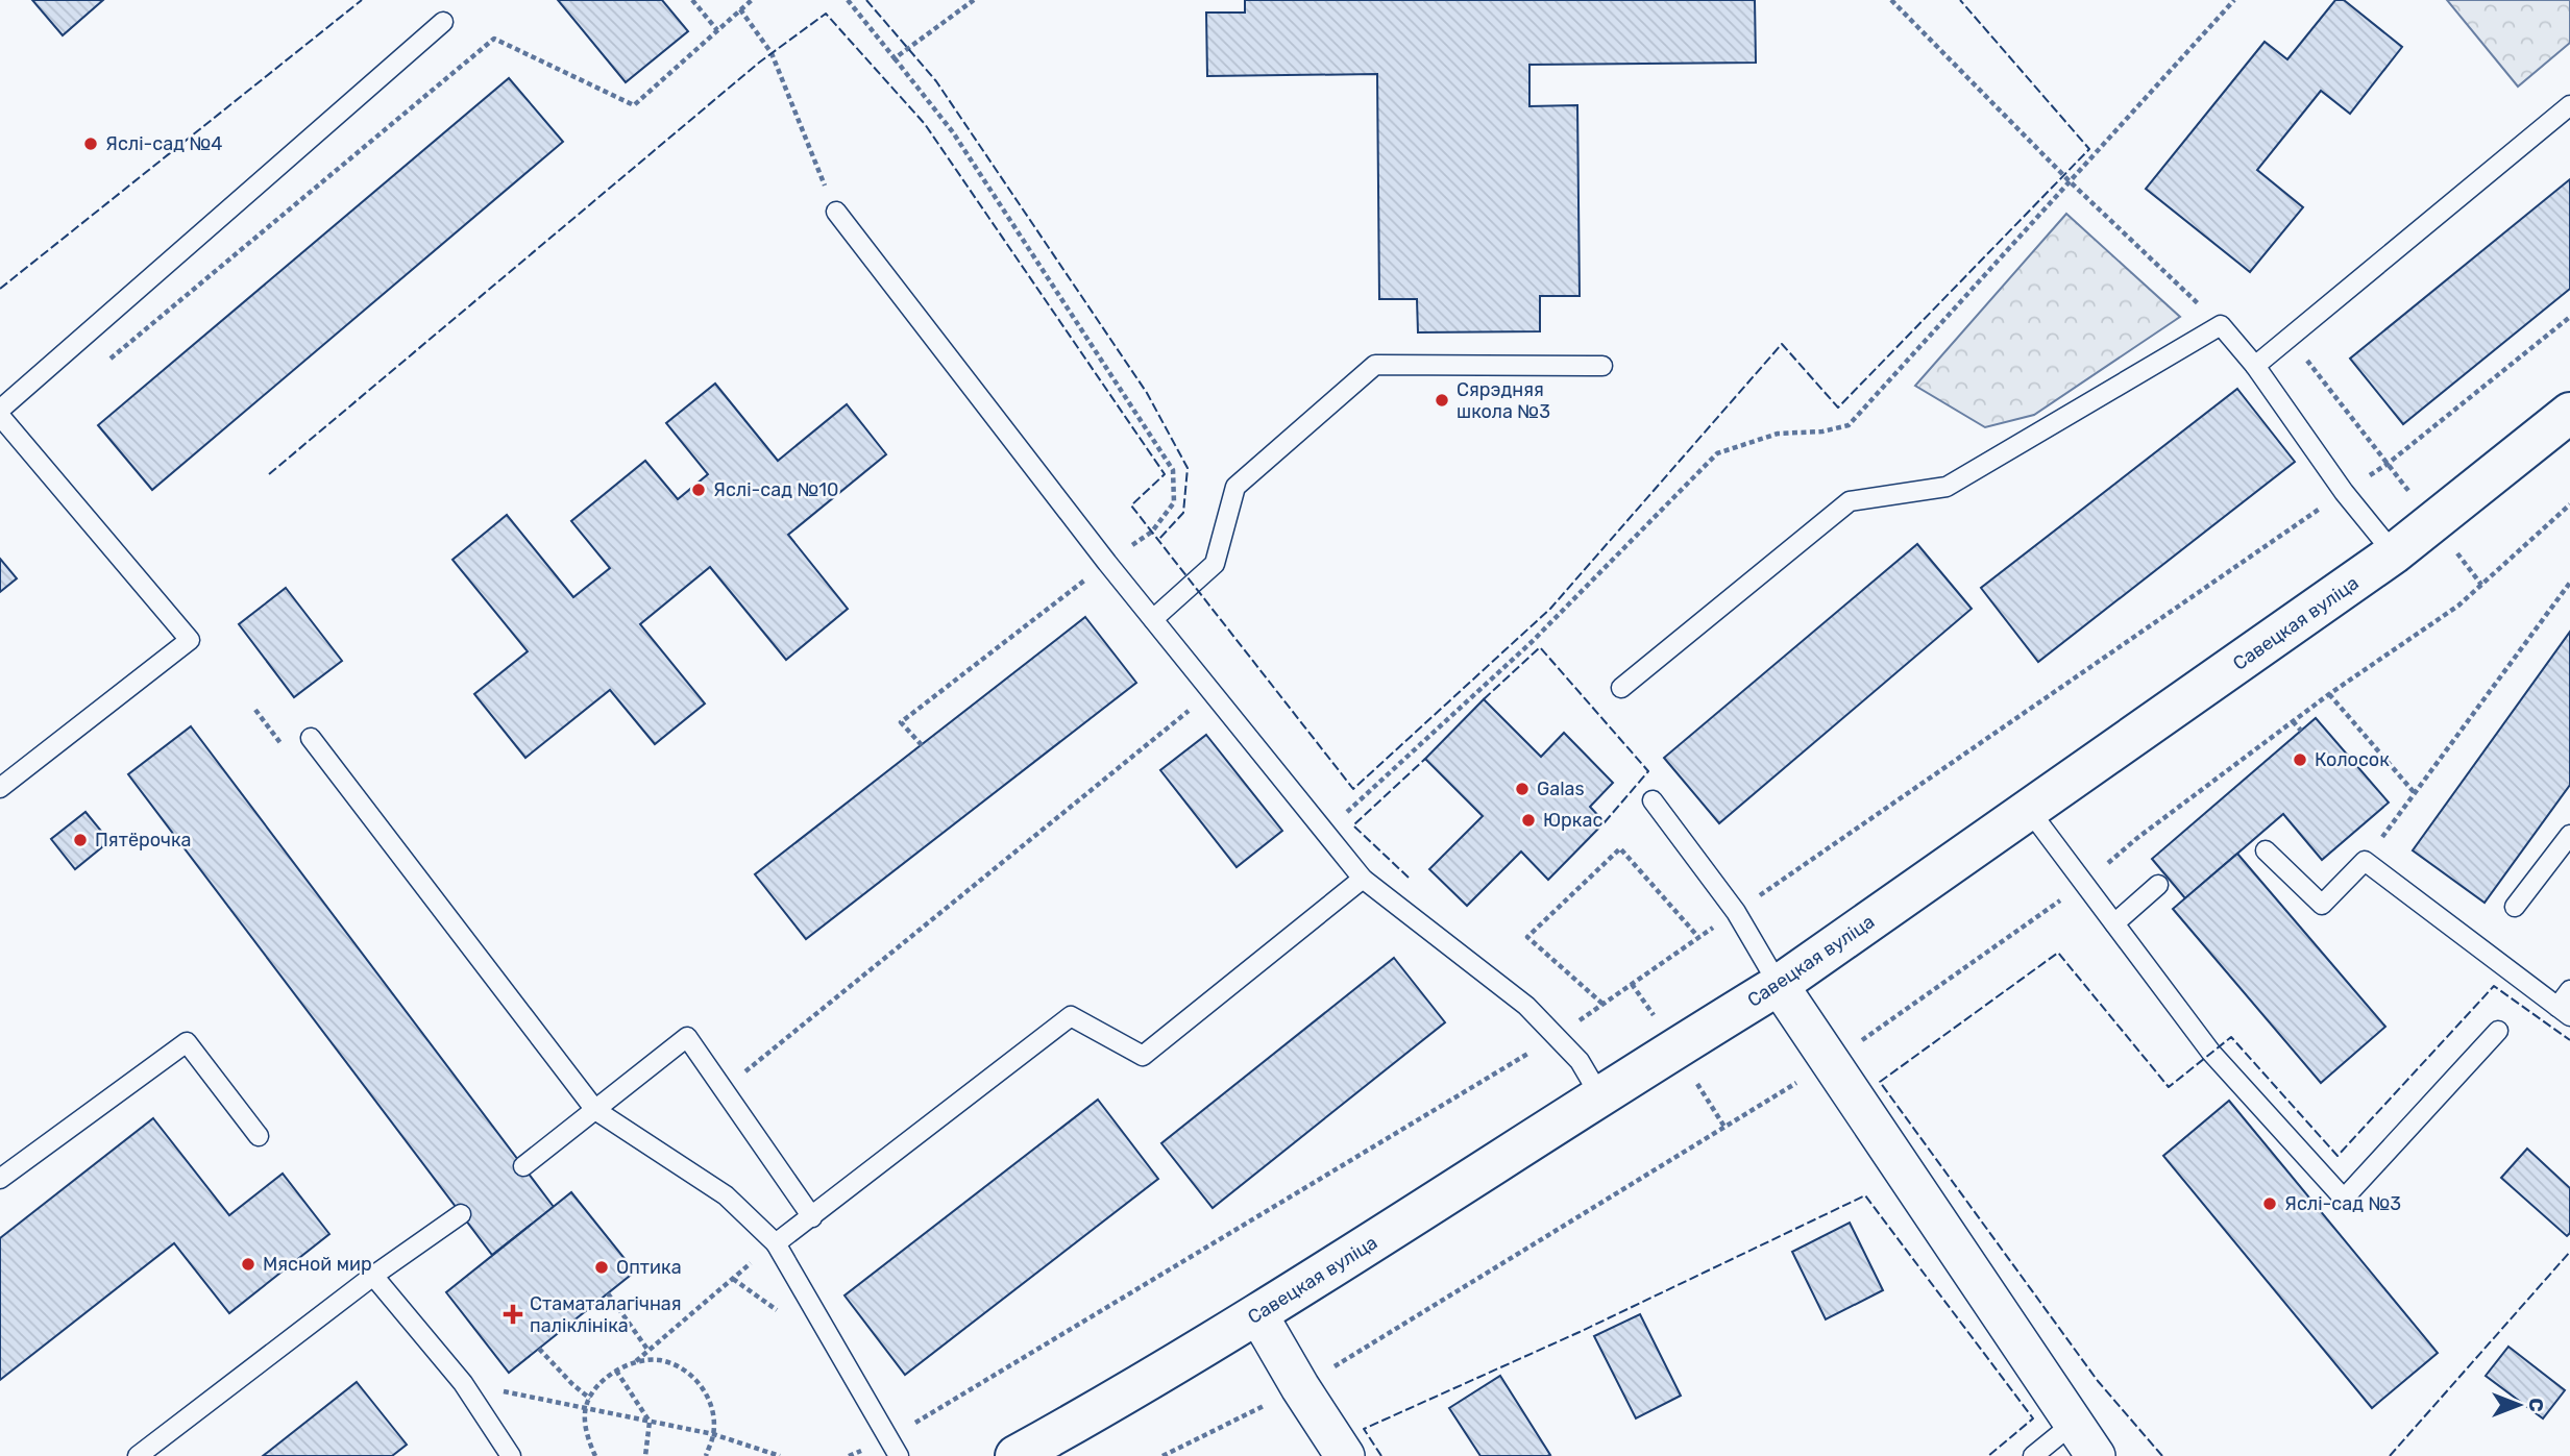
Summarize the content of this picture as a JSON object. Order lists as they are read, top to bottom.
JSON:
{
  "streets": {
    "street": ["Савецкая вуліца"]
  },
  "places": {
    "other": [
      "Яслі-сад №4",
      "Сярэдняя школа №3",
      "Яслі-сад №10",
      "Колосок",
      "Galas",
      "Юркас",
      "Пятёрочка",
      "Яслі-сад №3",
      "Мясной мир",
      "Оптика"
    ],
    "health": ["Стаматалагічная паліклініка"]
  },
  "north": "right"
}
